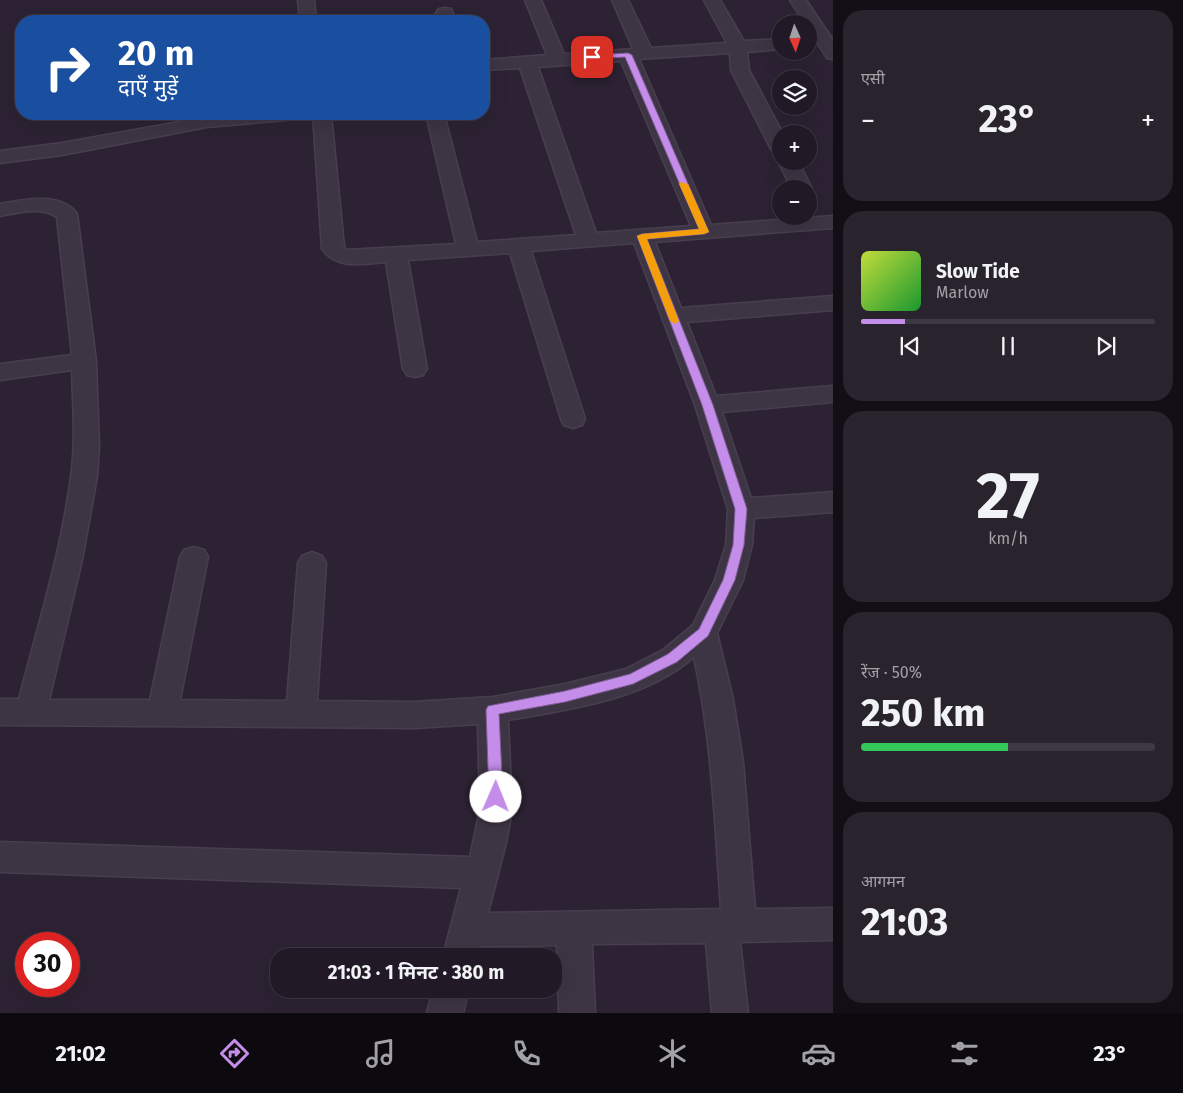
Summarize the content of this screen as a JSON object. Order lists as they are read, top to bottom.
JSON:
{
  "north": "bottom",
  "page": {
    "tile": [
      "एसी",
      ["27", "km/h"],
      ["रेंज · 50%", "250 km"],
      ["आगमन", "21:03"]
    ],
    "map_buttons": ["+", "−"],
    "turn": ["20 m", "दाएँ मुड़ें"],
    "heat": ["−", "23°", "+"],
    "song": ["Slow Tide", "Marlow"],
    "limit": "30",
    "trip": "21:03 · 1 मिनट · 380 m",
    "tabs": ["21:02", "23°"]
  }
}
